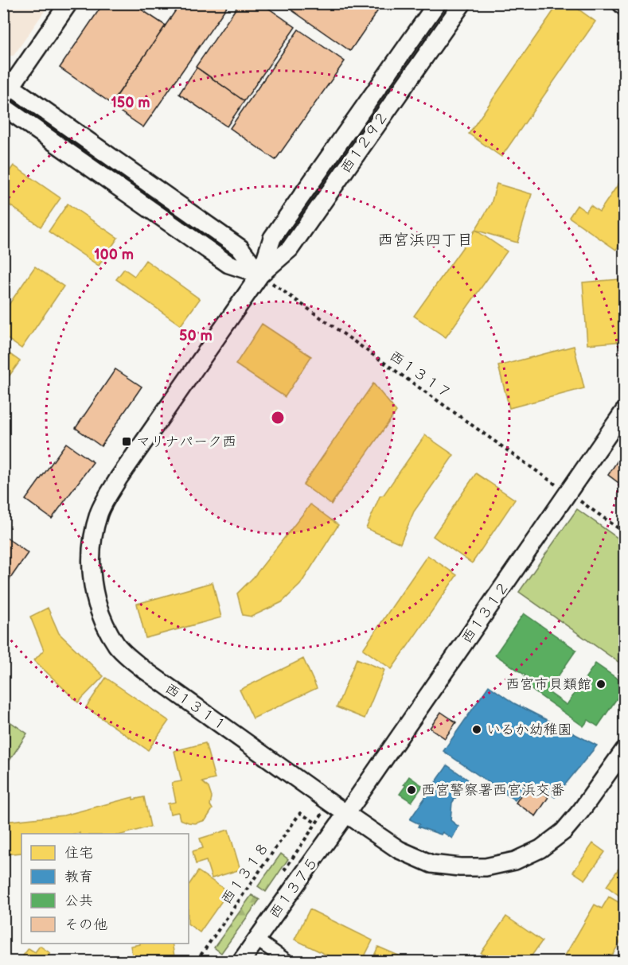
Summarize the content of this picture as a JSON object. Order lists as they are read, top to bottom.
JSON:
{
  "streets": {
    "street": [
      "西１２９２",
      "西１３１２",
      "西１３１１",
      "西１３７５"
    ],
    "path": ["西１３１７", "西１３１８"]
  },
  "crossings": [
    ["西１２９２", "西１３１７"],
    ["西１２９２", "西１３１１"],
    ["西１３１７", "西１３１２"],
    ["西１３１７", "西１３１１"],
    ["西１３１２", "西１３１１"],
    ["西１３１２", "西１３７５"],
    ["西１３１１", "西１３７５"]
  ],
  "districts": ["西宮浜四丁目"],
  "places": {
    "transit": ["マリナパーク西"],
    "other": ["西宮市貝類館", "いるか幼稚園", "西宮警察署西宮浜交番"]
  },
  "legend": [
    "住宅",
    "教育",
    "公共",
    "その他"
  ],
  "rings": ["150 m", "100 m", "50 m"]
}
